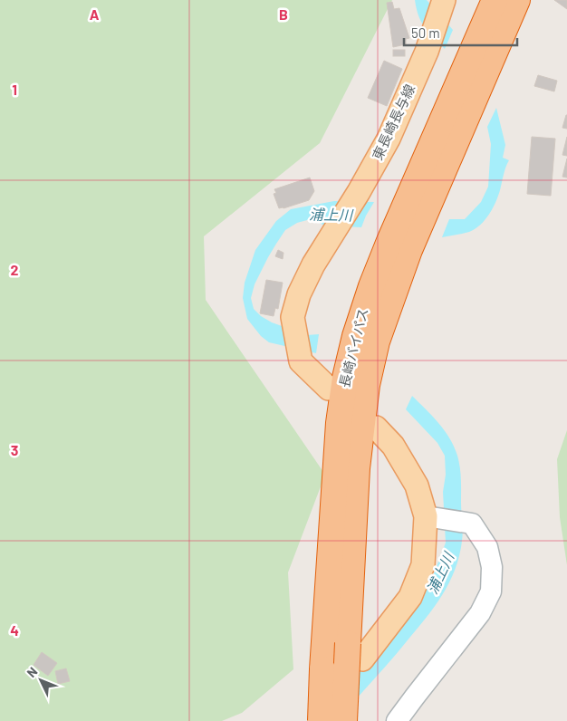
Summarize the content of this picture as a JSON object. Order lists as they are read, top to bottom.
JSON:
{
  "streets": {
    "highway": ["長崎バイパス"],
    "main road": ["東長崎長与線"]
  },
  "water": ["浦上川"],
  "scale_bar": "50 m",
  "north": "top left",
  "grid": {
    "columns": ["A", "B"],
    "rows": [
      "1",
      "2",
      "3",
      "4"
    ]
  }
}
